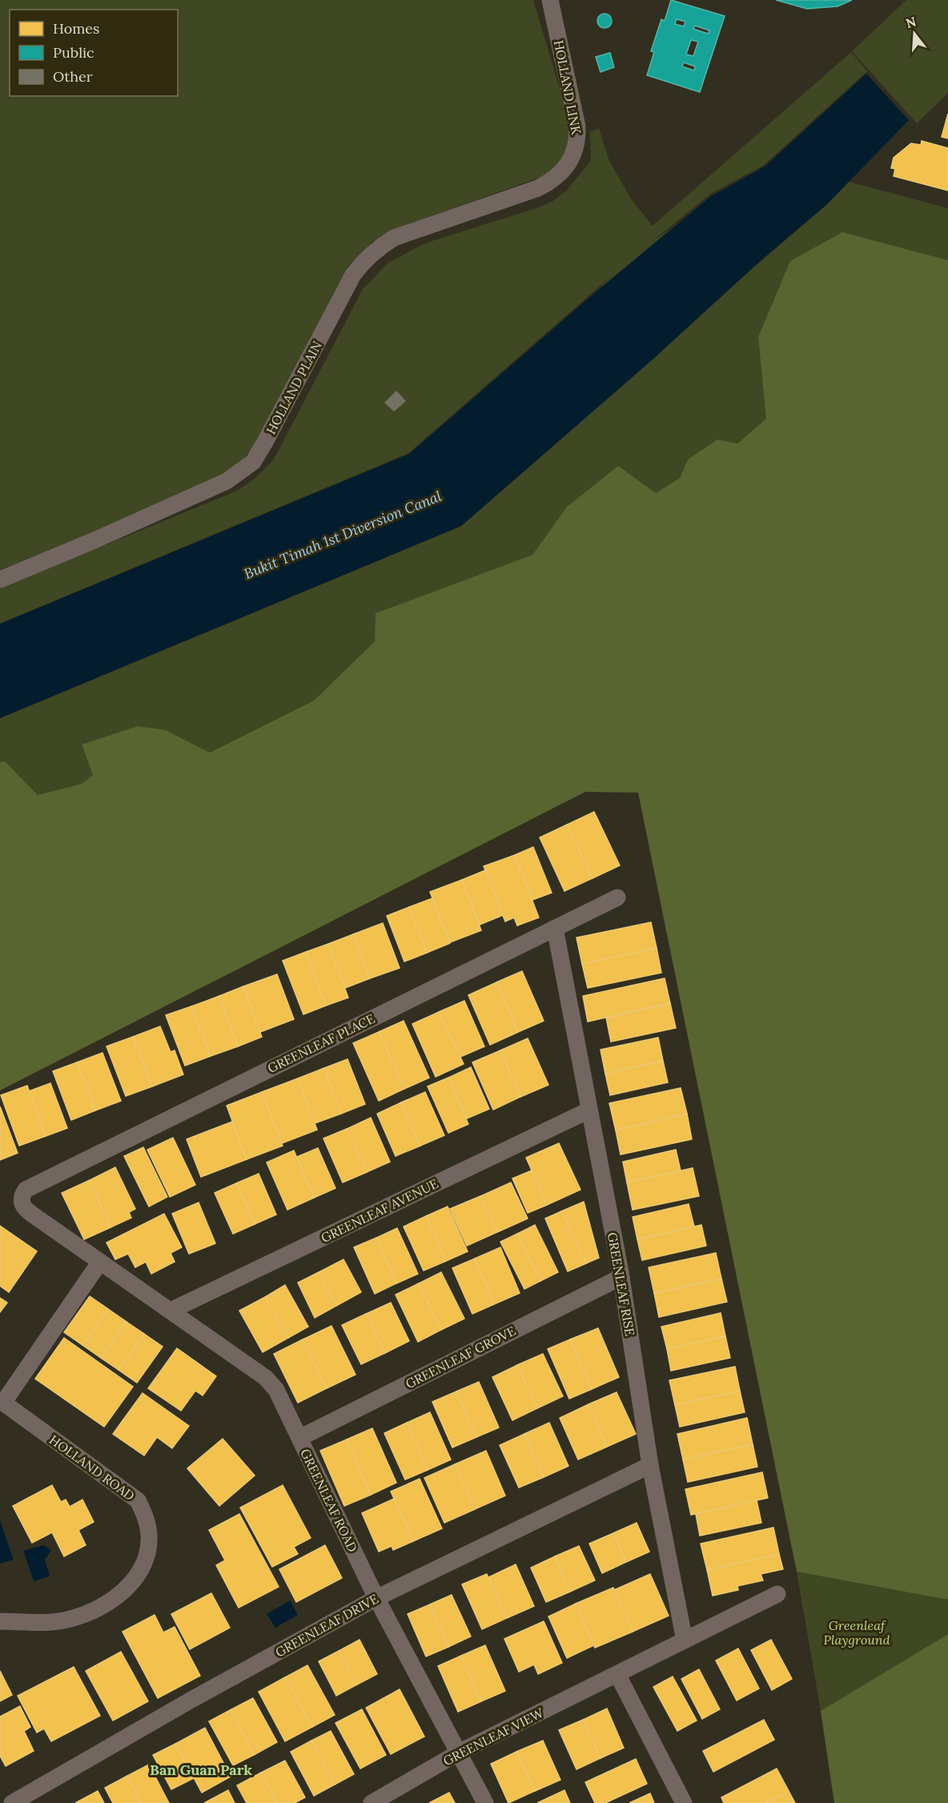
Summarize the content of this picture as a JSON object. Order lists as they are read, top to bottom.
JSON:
{
  "streets": {
    "street": [
      "HOLLAND LINK",
      "HOLLAND PLAIN",
      "GREENLEAF PLACE",
      "GREENLEAF AVENUE",
      "GREENLEAF RISE",
      "GREENLEAF GROVE",
      "HOLLAND ROAD",
      "GREENLEAF ROAD",
      "GREENLEAF DRIVE",
      "GREENLEAF VIEW"
    ]
  },
  "crossings": [
    ["HOLLAND LINK", "HOLLAND PLAIN"],
    ["GREENLEAF PLACE", "GREENLEAF RISE"],
    ["GREENLEAF PLACE", "GREENLEAF ROAD"],
    ["GREENLEAF AVENUE", "GREENLEAF RISE"],
    ["GREENLEAF AVENUE", "GREENLEAF ROAD"],
    ["GREENLEAF RISE", "GREENLEAF GROVE"],
    ["GREENLEAF RISE", "GREENLEAF DRIVE"],
    ["GREENLEAF RISE", "GREENLEAF VIEW"],
    ["GREENLEAF GROVE", "GREENLEAF ROAD"],
    ["GREENLEAF ROAD", "GREENLEAF DRIVE"],
    ["GREENLEAF ROAD", "GREENLEAF VIEW"]
  ],
  "districts": ["Ban Guan Park"],
  "water": ["Bukit Timah 1st Diversion Canal"],
  "parks": ["Greenleaf Playground"],
  "legend": ["Homes", "Public", "Other"],
  "north": "top"
}
